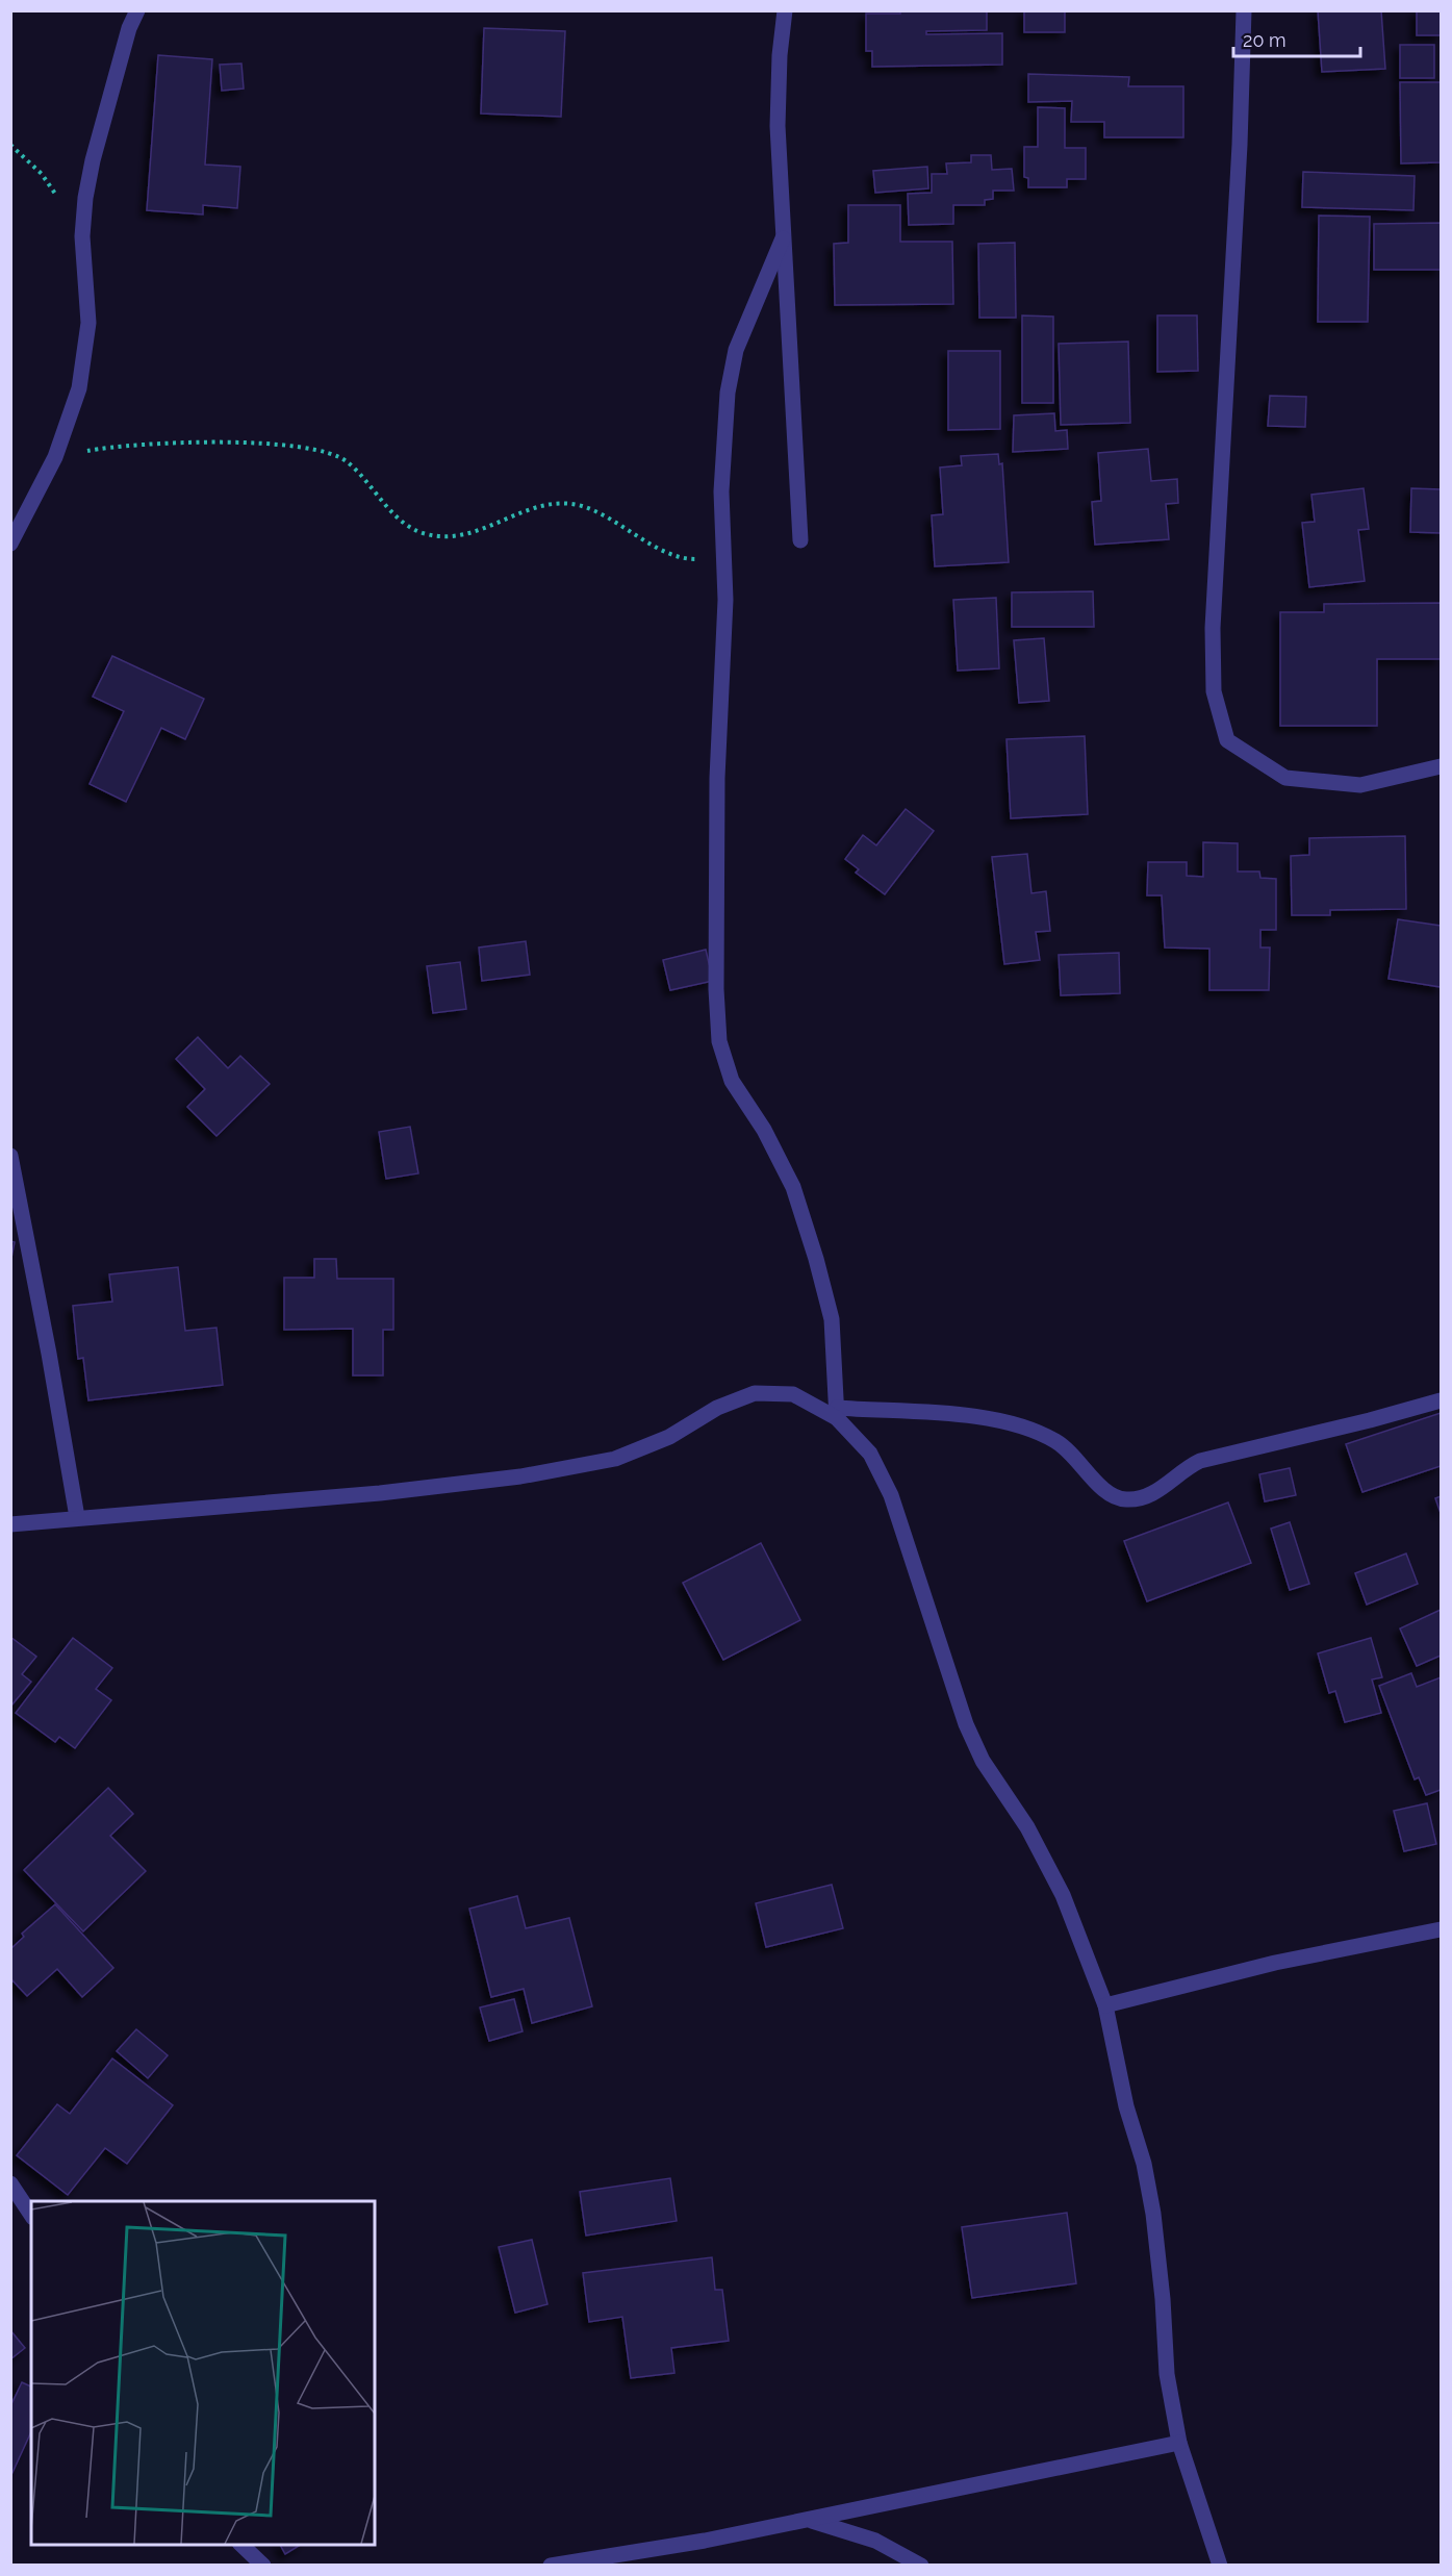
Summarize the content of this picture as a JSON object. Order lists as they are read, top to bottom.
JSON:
{
  "scale_bar": "20 m"
}
